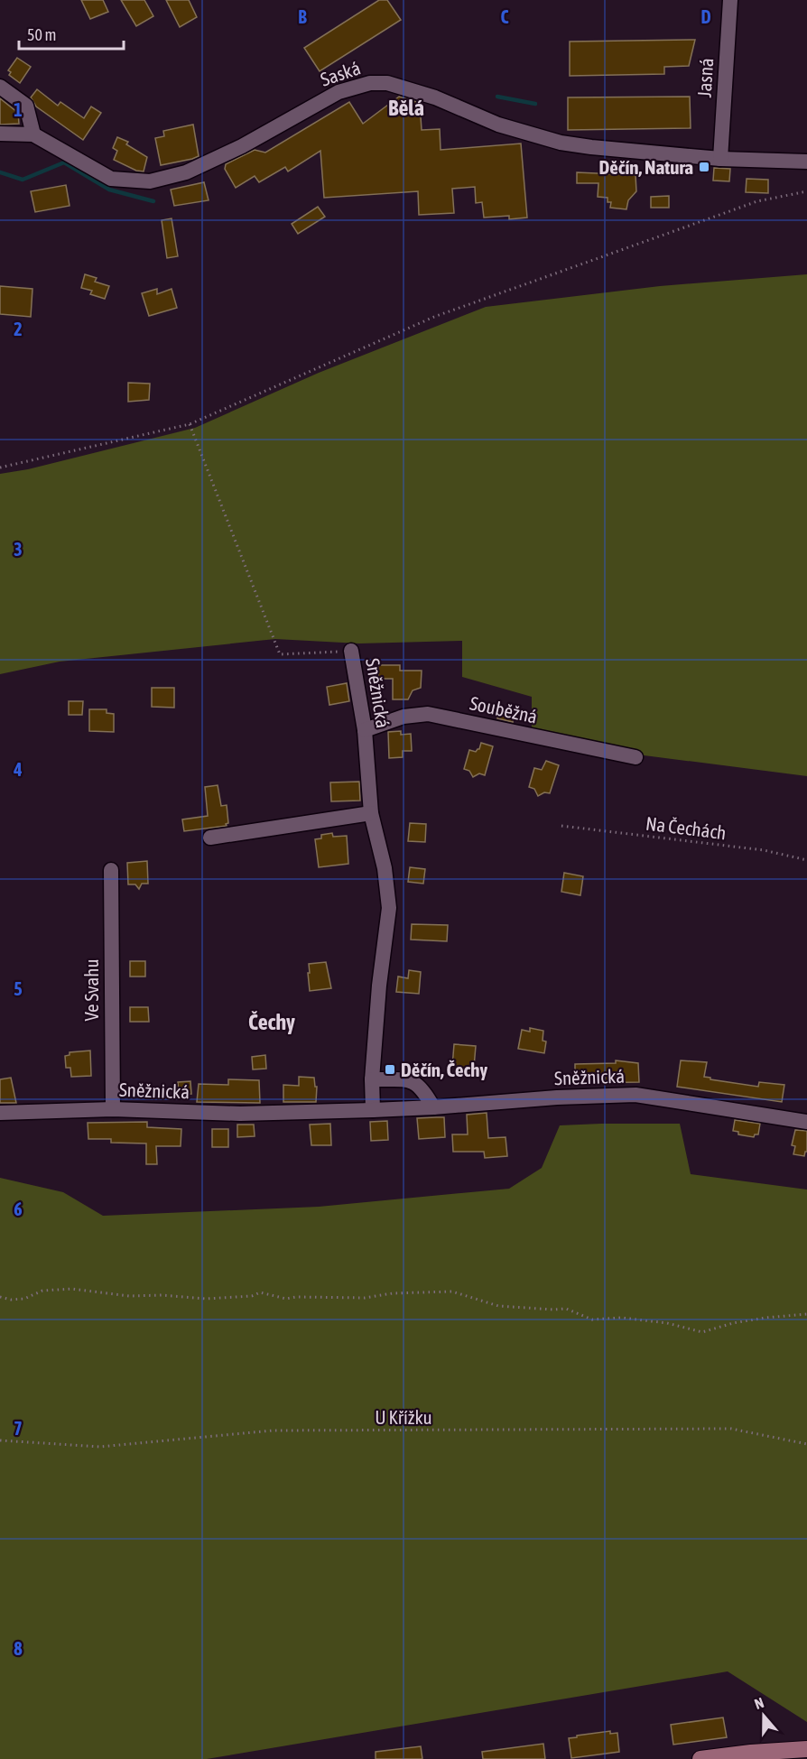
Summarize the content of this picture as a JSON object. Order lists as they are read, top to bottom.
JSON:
{
  "streets": {
    "street": [
      "Saská",
      "Jasná",
      "Sněžnická",
      "Souběžná",
      "Ve Svahu"
    ],
    "path": ["Na Čechách", "U Křížku"]
  },
  "crossings": [
    ["Saská", "Jasná"],
    ["Sněžnická", "Souběžná"],
    ["Sněžnická", "Ve Svahu"]
  ],
  "districts": ["Bělá", "Čechy"],
  "places": {
    "transit": ["Děčín, Natura", "Děčín, Čechy"]
  },
  "scale_bar": "50 m",
  "north": "top",
  "grid": {
    "columns": ["B", "C", "D"],
    "rows": [
      "1",
      "2",
      "3",
      "4",
      "5",
      "6",
      "7",
      "8"
    ]
  }
}
